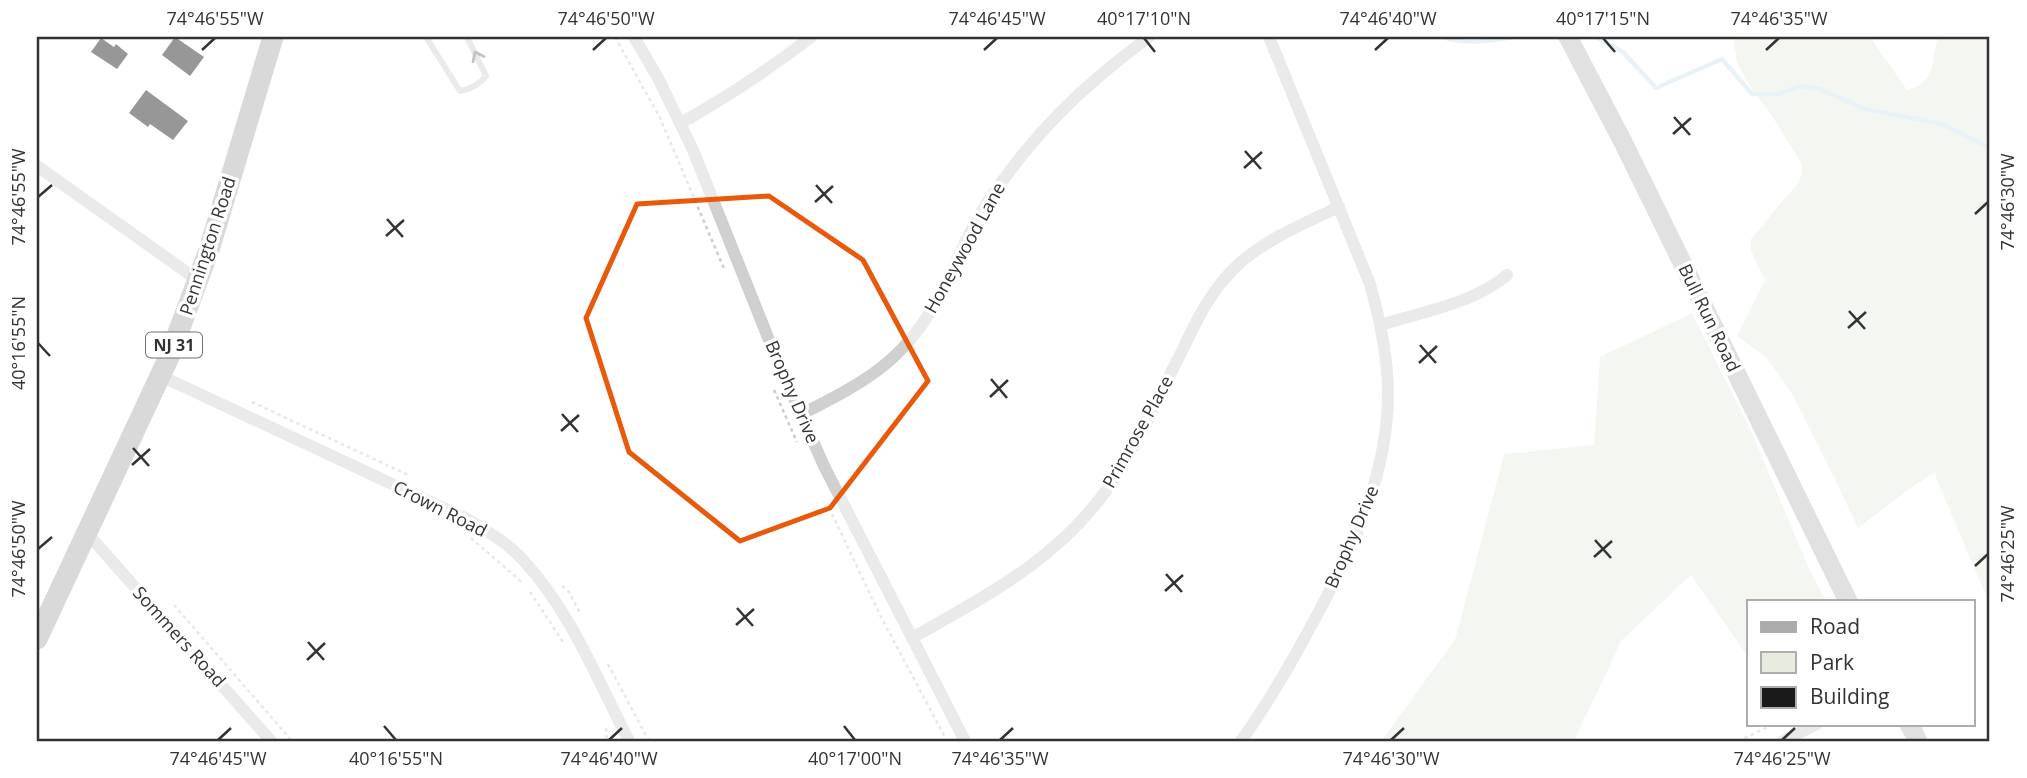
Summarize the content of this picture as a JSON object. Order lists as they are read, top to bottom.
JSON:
{
  "streets": {
    "main road": ["Pennington Road", "NJ 31"],
    "street": [
      "Honeywood Lane",
      "Bull Run Road",
      "Brophy Drive",
      "Primrose Place",
      "Crown Road",
      "Sommers Road"
    ]
  },
  "crossings": [
    ["Pennington Road", "Crown Road"],
    ["Pennington Road", "Sommers Road"],
    ["Honeywood Lane", "Brophy Drive"],
    ["Brophy Drive", "Primrose Place"]
  ],
  "legend": ["Road", "Park", "Building"],
  "coordinates": [
    "74°46'55\"W",
    "74°46'50\"W",
    "74°46'45\"W",
    "40°17'10\"N",
    "74°46'40\"W",
    "40°17'15\"N",
    "74°46'35\"W",
    "74°46'30\"W",
    "40°16'55\"N",
    "74°46'25\"W",
    "40°17'00\"N"
  ]
}
